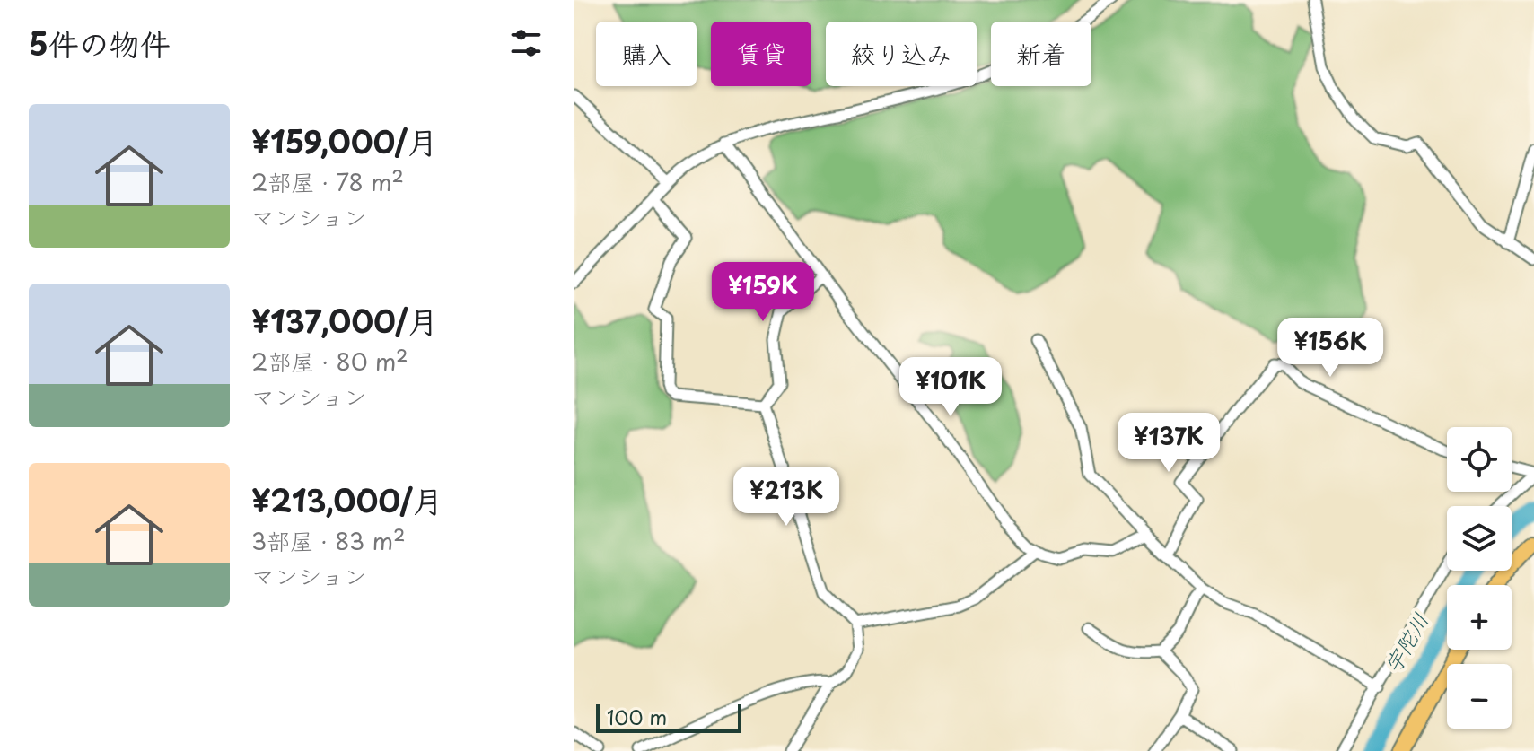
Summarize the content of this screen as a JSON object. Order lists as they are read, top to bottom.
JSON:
{
  "water": ["宇陀川"],
  "scale_bar": "100 m",
  "page": {
    "heading": "5件の物件",
    "chip": [
      "購入",
      "賃貸",
      "絞り込み",
      "新着"
    ],
    "list": [
      {
        "name": "¥159,000/月",
        "note": "2部屋 · 78 m² · マンション"
      },
      {
        "name": "¥137,000/月",
        "note": "2部屋 · 80 m² · マンション"
      },
      {
        "name": "¥213,000/月",
        "note": "3部屋 · 83 m² · マンション"
      }
    ],
    "price": [
      "¥159K",
      "¥156K",
      "¥101K",
      "¥137K",
      "¥213K"
    ],
    "map_buttons": ["+", "−"],
    "scale": "100 m"
  }
}
